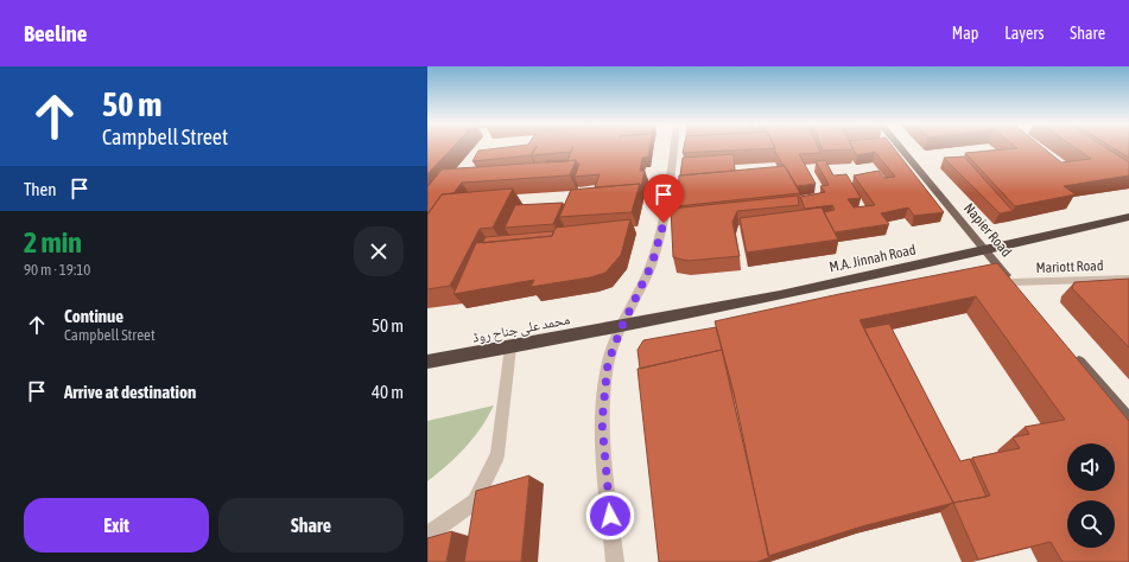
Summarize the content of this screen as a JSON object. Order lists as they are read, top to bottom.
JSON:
{
  "streets": {
    "highway": ["M.A. Jinnah Road", "محمد علی جناح روڈ"],
    "main road": ["Napier Road"],
    "street": ["Mariott Road"]
  },
  "crossings": [
    ["Napier Road", "M.A. Jinnah Road"],
    ["Napier Road", "Mariott Road"],
    ["M.A. Jinnah Road", "محمد علی جناح روڈ"]
  ],
  "page": {
    "header": "Beeline",
    "nav": ["Map", "Layers", "Share"],
    "turn": ["50 m", "Campbell Street"],
    "then": "Then",
    "heading": ["2 min", "90 m · 19:10"],
    "list": [
      {
        "name": "Continue",
        "note": "Campbell Street",
        "value": "50 m"
      },
      {
        "name": "Arrive at destination",
        "value": "40 m"
      }
    ],
    "buttons": ["Exit", "Share"]
  }
}
